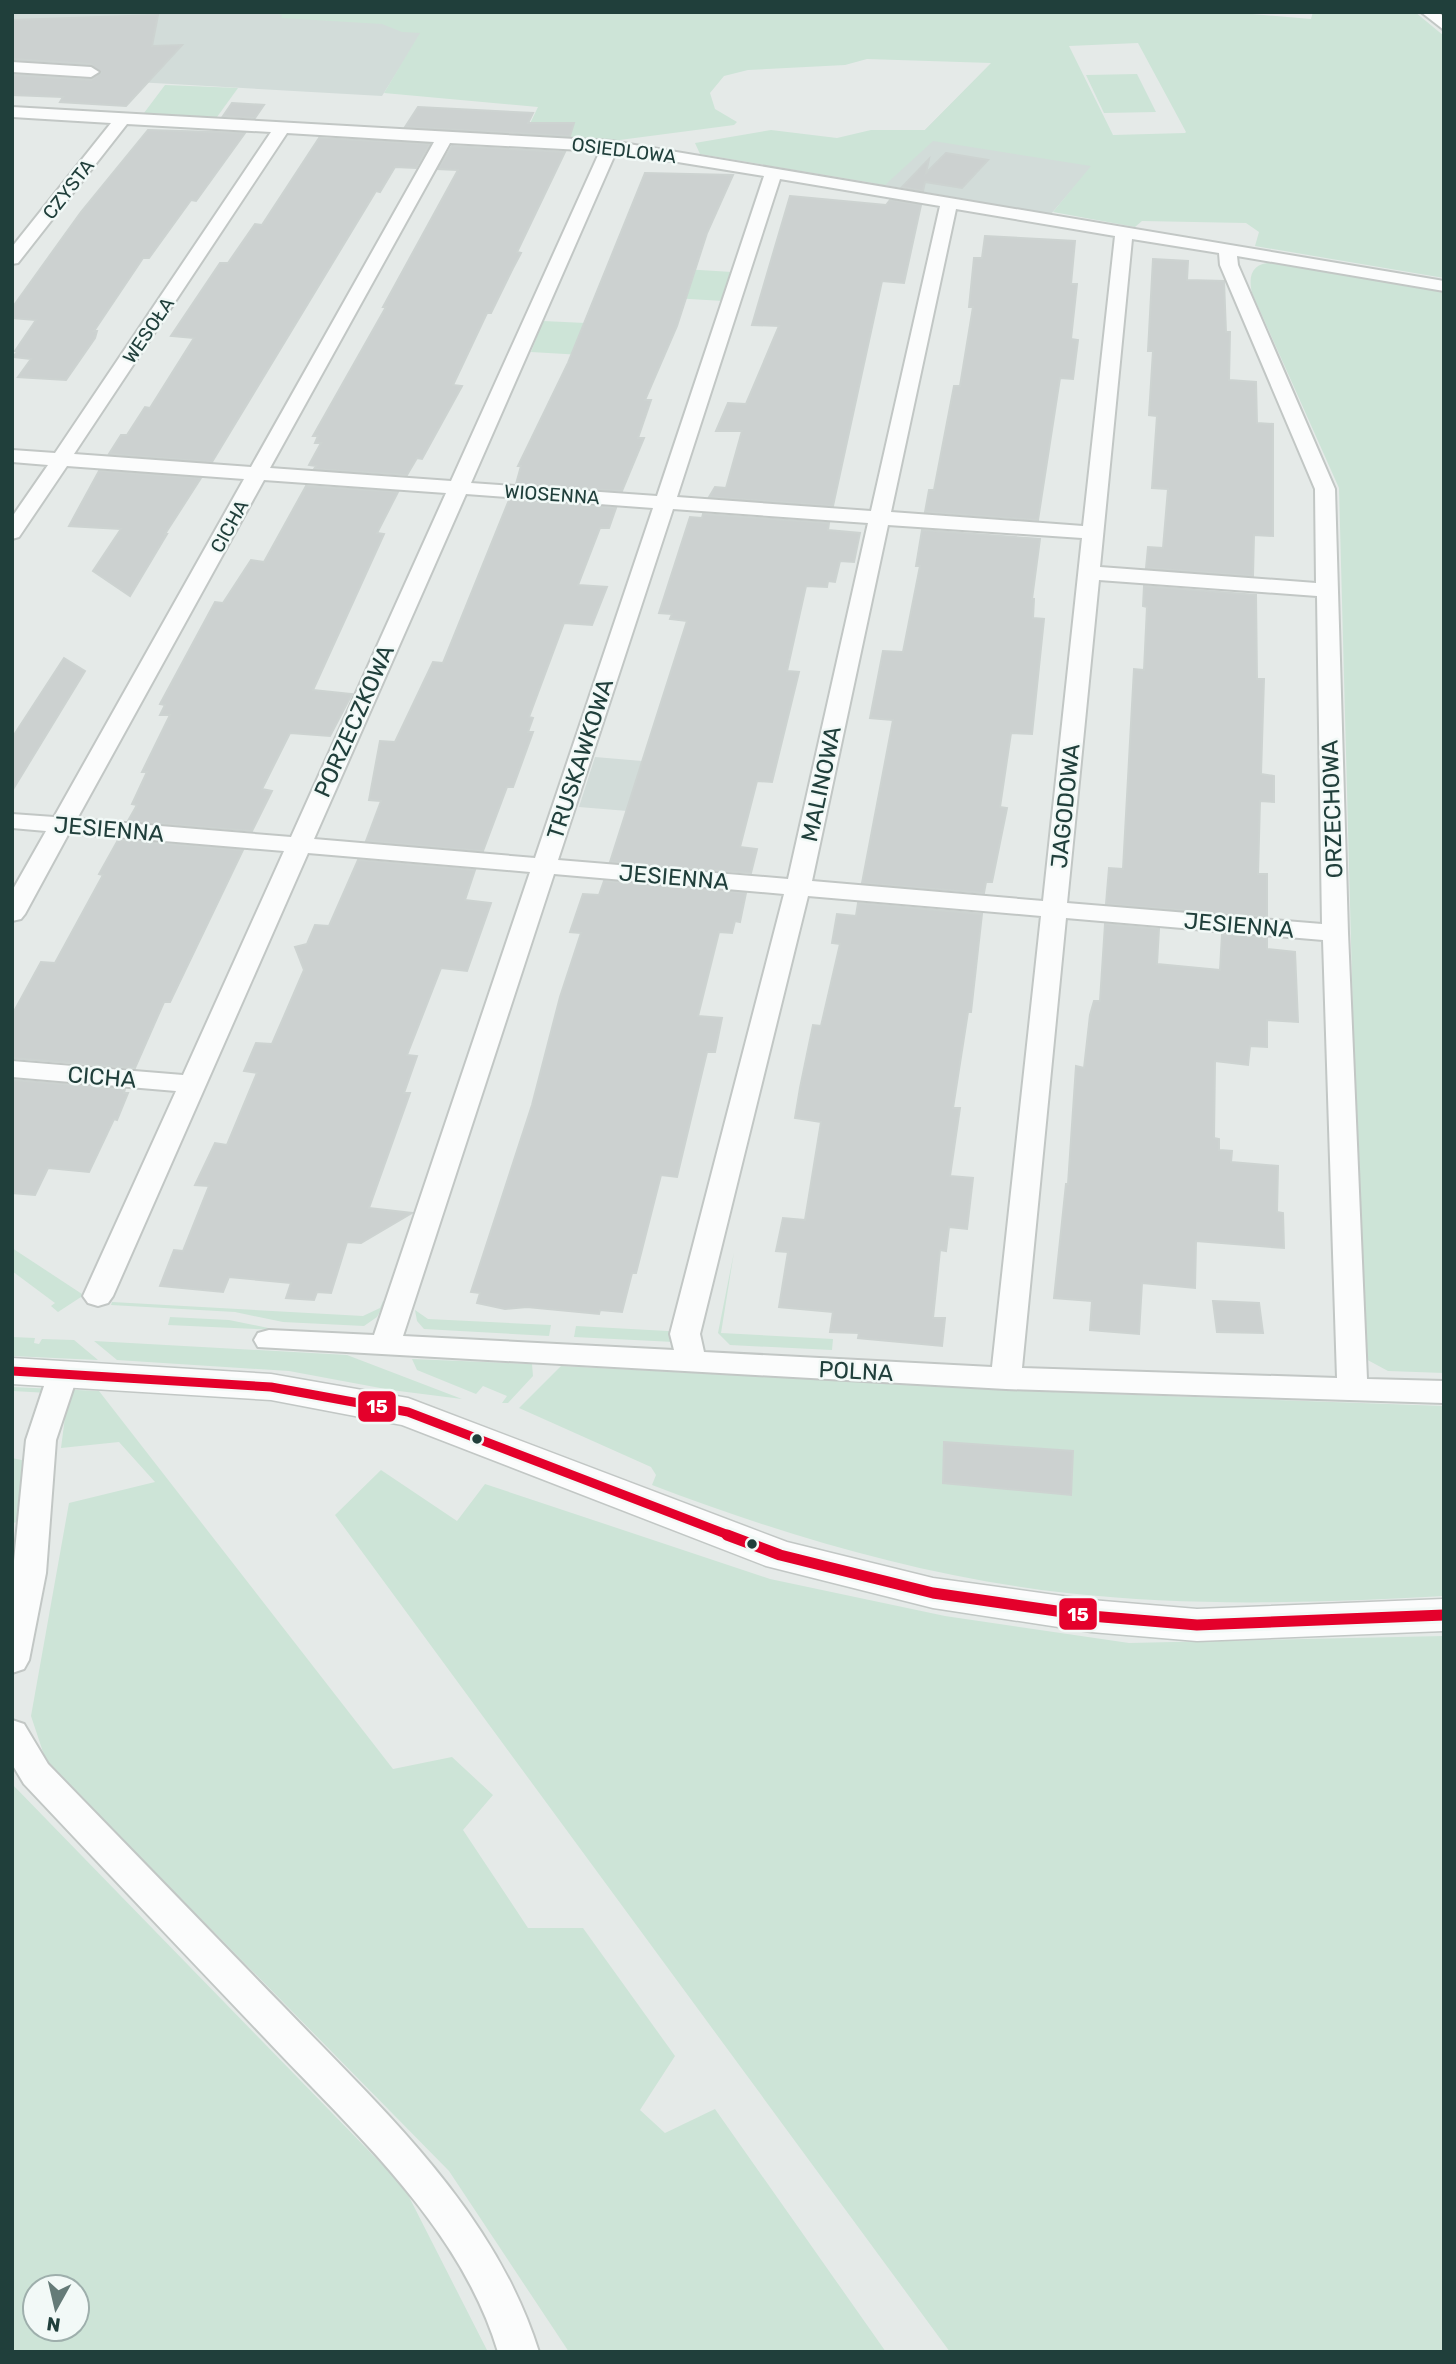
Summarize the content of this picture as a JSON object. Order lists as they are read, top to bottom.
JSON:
{
  "streets": {
    "street": [
      "OSIEDLOWA",
      "CZYSTA",
      "WESOŁA",
      "WIOSENNA",
      "CICHA",
      "PORZECZKOWA",
      "TRUSKAWKOWA",
      "MALINOWA",
      "JAGODOWA",
      "ORZECHOWA",
      "JESIENNA",
      "POLNA"
    ]
  },
  "crossings": [
    ["OSIEDLOWA", "CZYSTA"],
    ["OSIEDLOWA", "WESOŁA"],
    ["OSIEDLOWA", "CICHA"],
    ["OSIEDLOWA", "PORZECZKOWA"],
    ["OSIEDLOWA", "TRUSKAWKOWA"],
    ["OSIEDLOWA", "MALINOWA"],
    ["OSIEDLOWA", "JAGODOWA"],
    ["OSIEDLOWA", "ORZECHOWA"],
    ["WESOŁA", "WIOSENNA"],
    ["WIOSENNA", "CICHA"],
    ["WIOSENNA", "PORZECZKOWA"],
    ["WIOSENNA", "TRUSKAWKOWA"],
    ["WIOSENNA", "MALINOWA"],
    ["WIOSENNA", "JAGODOWA"],
    ["CICHA", "PORZECZKOWA"],
    ["CICHA", "JESIENNA"],
    ["PORZECZKOWA", "JESIENNA"],
    ["TRUSKAWKOWA", "JESIENNA"],
    ["TRUSKAWKOWA", "POLNA"],
    ["MALINOWA", "JESIENNA"],
    ["MALINOWA", "POLNA"],
    ["JAGODOWA", "JESIENNA"],
    ["JAGODOWA", "POLNA"],
    ["ORZECHOWA", "JESIENNA"],
    ["ORZECHOWA", "POLNA"]
  ],
  "lines": ["transit line 15"],
  "north": "bottom"
}
